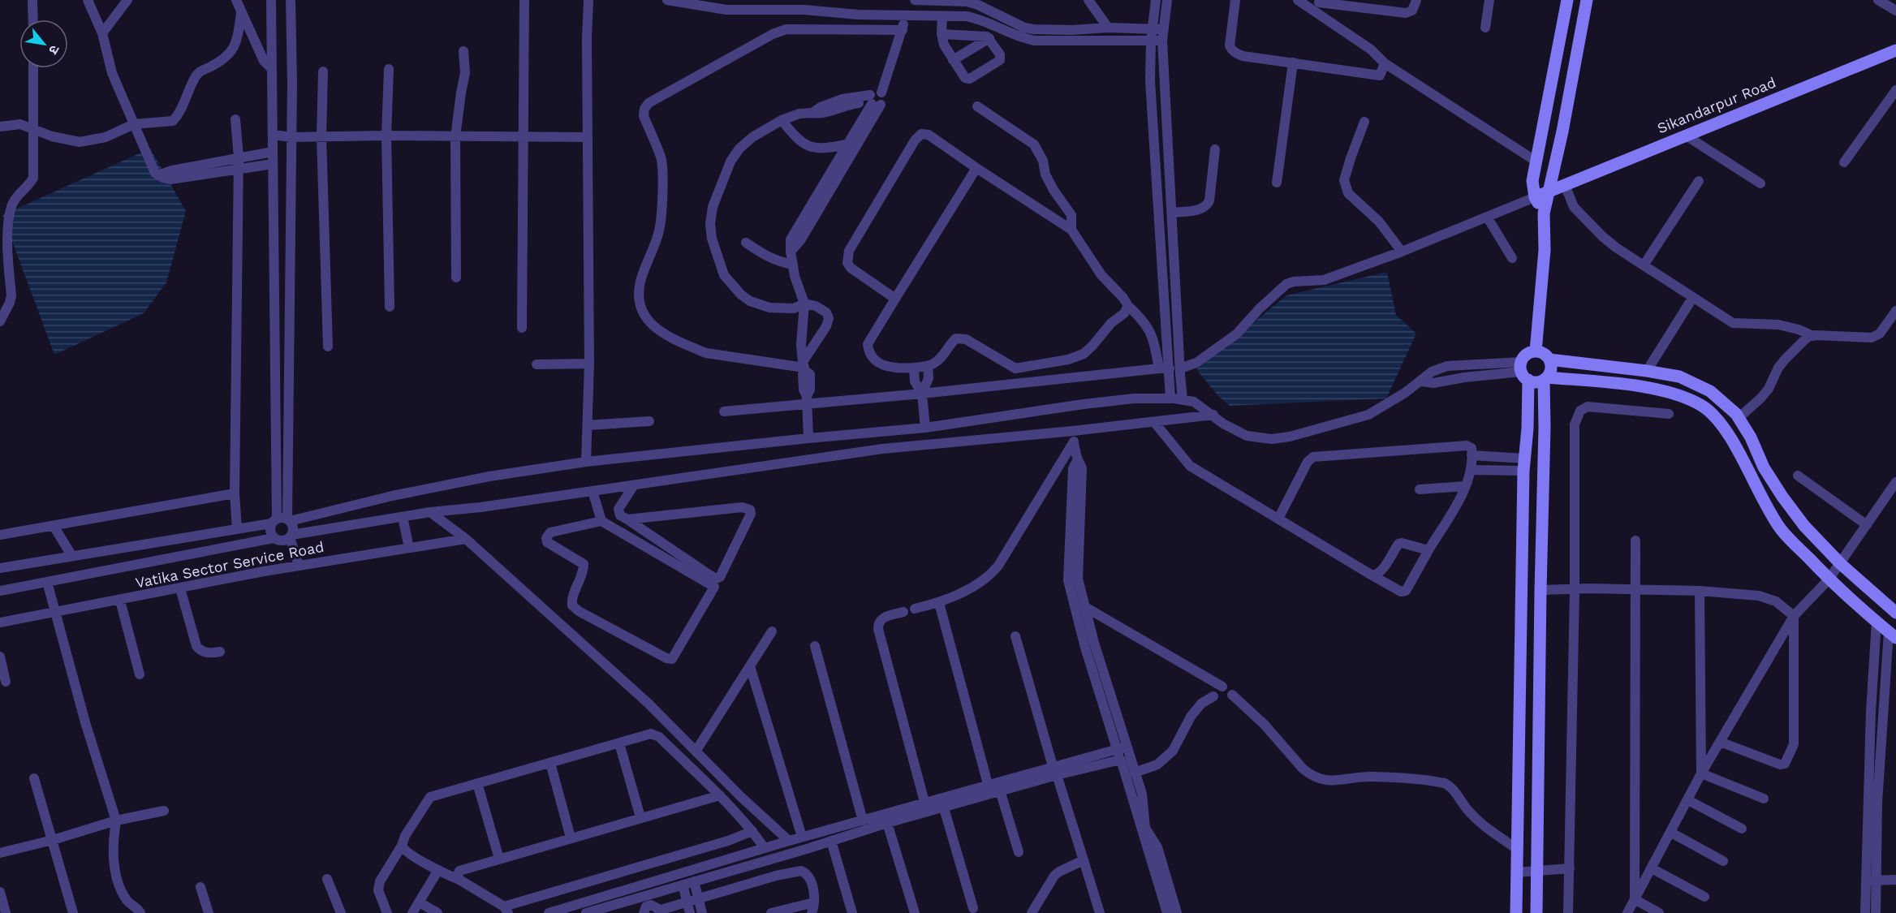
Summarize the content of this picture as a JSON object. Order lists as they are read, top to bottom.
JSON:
{
  "streets": {
    "street": ["Sikandarpur Road", "Vatika Sector Service Road"]
  },
  "north": "bottom right"
}
